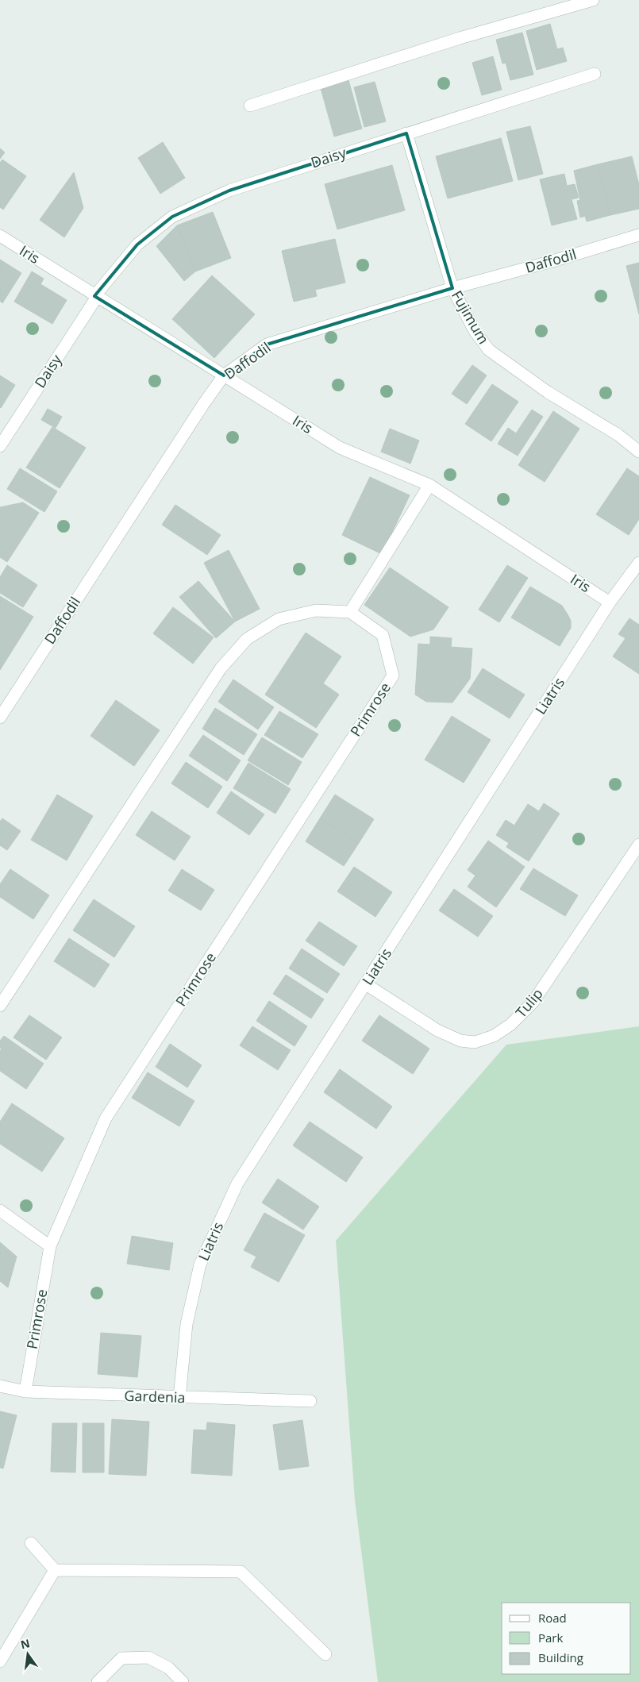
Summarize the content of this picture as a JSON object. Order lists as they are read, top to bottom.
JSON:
{
  "streets": {
    "street": [
      "Daisy",
      "Iris",
      "Daffodil",
      "Fujimum",
      "Liatris",
      "Primrose",
      "Tulip",
      "Gardenia"
    ]
  },
  "crossings": [
    ["Daisy", "Iris"],
    ["Daisy", "Fujimum"],
    ["Iris", "Daffodil"],
    ["Iris", "Liatris"],
    ["Daffodil", "Fujimum"],
    ["Liatris", "Tulip"],
    ["Liatris", "Gardenia"],
    ["Primrose", "Gardenia"]
  ],
  "legend": ["Road", "Park", "Building"],
  "north": "top"
}
